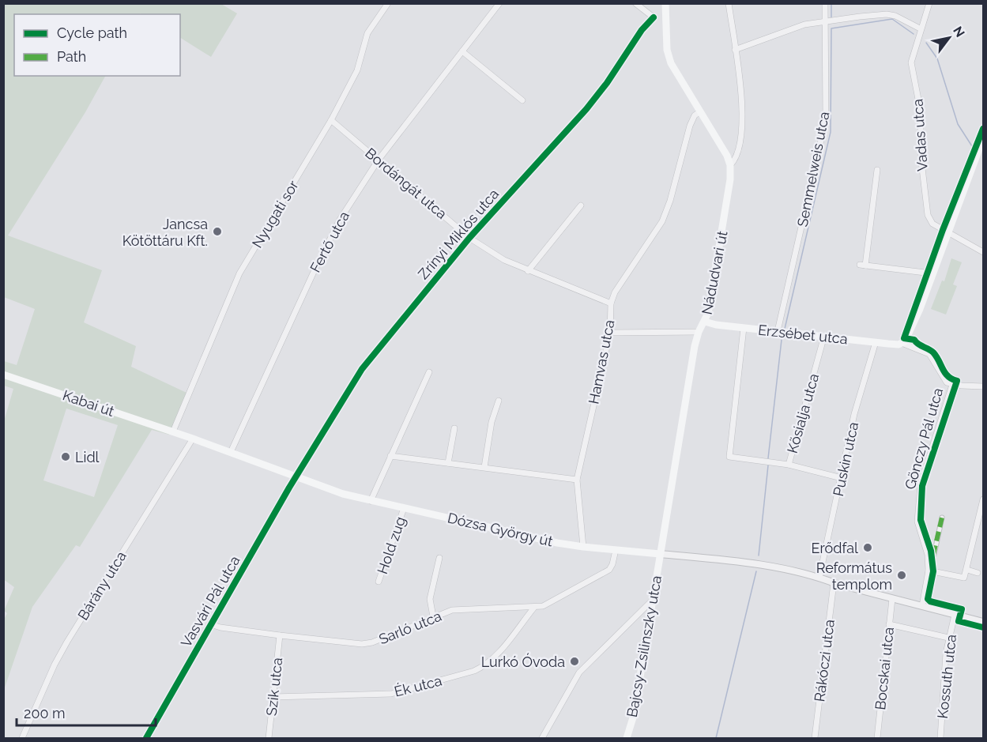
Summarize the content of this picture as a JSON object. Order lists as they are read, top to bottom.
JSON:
{
  "streets": {
    "main road": [
      "Nádudvari út",
      "Erzsébet utca",
      "Kabai út",
      "Dózsa György út",
      "Bajcsy-Zsilinszky utca"
    ],
    "street": [
      "Vadas utca",
      "Semmelweis utca",
      "Bordángát utca",
      "Nyugati sor",
      "Zrínyi Miklós utca",
      "Fertő utca",
      "Hamvas utca",
      "Kösialja utca",
      "Gönczy Pál utca",
      "Puskin utca",
      "Hold zug",
      "Bárány utca",
      "Vasvári Pál utca",
      "Sarló utca",
      "Rákóczi utca",
      "Bocskai utca",
      "Kossuth utca",
      "Ék utca",
      "Szik utca"
    ]
  },
  "crossings": [
    ["Semmelweis utca", "Erzsébet utca"],
    ["Bordángát utca", "Nyugati sor"],
    ["Bordángát utca", "Zrínyi Miklós utca"],
    ["Bordángát utca", "Fertő utca"],
    ["Bordángát utca", "Hamvas utca"],
    ["Nyugati sor", "Kabai út"],
    ["Nyugati sor", "Dózsa György út"],
    ["Zrínyi Miklós utca", "Dózsa György út"],
    ["Zrínyi Miklós utca", "Vasvári Pál utca"],
    ["Fertő utca", "Dózsa György út"],
    ["Nádudvari út", "Erzsébet utca"],
    ["Nádudvari út", "Dózsa György út"],
    ["Nádudvari út", "Bajcsy-Zsilinszky utca"],
    ["Erzsébet utca", "Kösialja utca"],
    ["Erzsébet utca", "Gönczy Pál utca"],
    ["Erzsébet utca", "Puskin utca"],
    ["Hamvas utca", "Dózsa György út"],
    ["Kabai út", "Dózsa György út"],
    ["Kösialja utca", "Puskin utca"],
    ["Gönczy Pál utca", "Dózsa György út"],
    ["Puskin utca", "Dózsa György út"],
    ["Dózsa György út", "Hold zug"],
    ["Dózsa György út", "Bárány utca"],
    ["Dózsa György út", "Vasvári Pál utca"],
    ["Dózsa György út", "Sarló utca"],
    ["Dózsa György út", "Bajcsy-Zsilinszky utca"],
    ["Dózsa György út", "Rákóczi utca"],
    ["Dózsa György út", "Bocskai utca"],
    ["Dózsa György út", "Kossuth utca"],
    ["Vasvári Pál utca", "Sarló utca"],
    ["Sarló utca", "Ék utca"],
    ["Sarló utca", "Szik utca"],
    ["Ék utca", "Szik utca"]
  ],
  "places": [
    "Jancsa Kötöttáru Kft.",
    "Lidl",
    "Erődfal",
    "Református templom",
    "Lurkó Óvoda"
  ],
  "legend": ["Cycle path", "Path"],
  "scale_bar": "200 m",
  "north": "top right"
}
